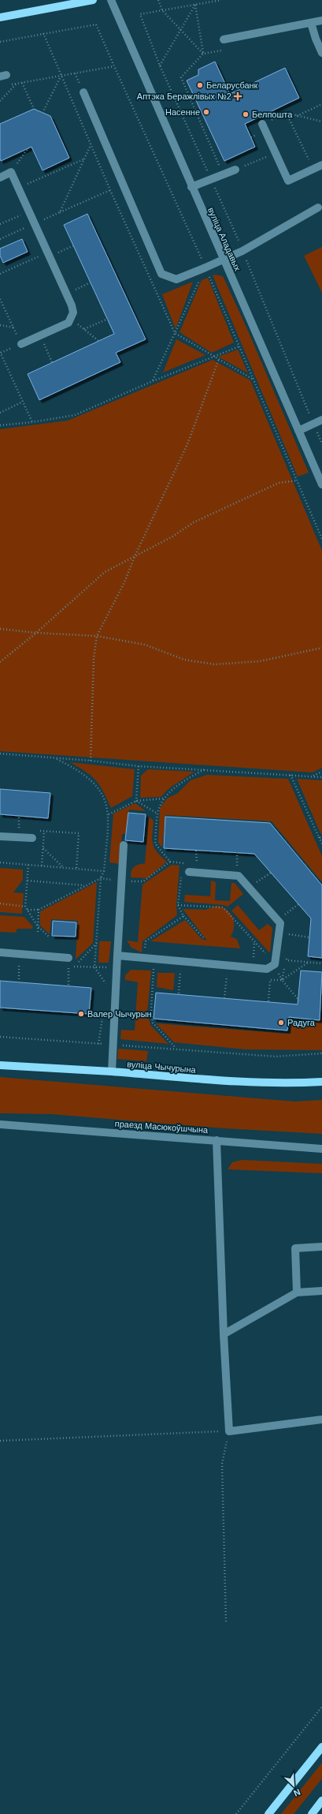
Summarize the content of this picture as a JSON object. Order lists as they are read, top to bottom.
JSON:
{
  "streets": {
    "main road": ["вуліца Чычурына"],
    "street": ["вуліца Аладавых", "праезд Масюкоўшчына"]
  },
  "places": {
    "other": [
      "Беларусбанк",
      "Насенне",
      "Белпошта",
      "Валер Чычурын",
      "Радуга"
    ],
    "health": ["Аптэка Беражлівых №2"]
  },
  "north": "bottom right"
}
